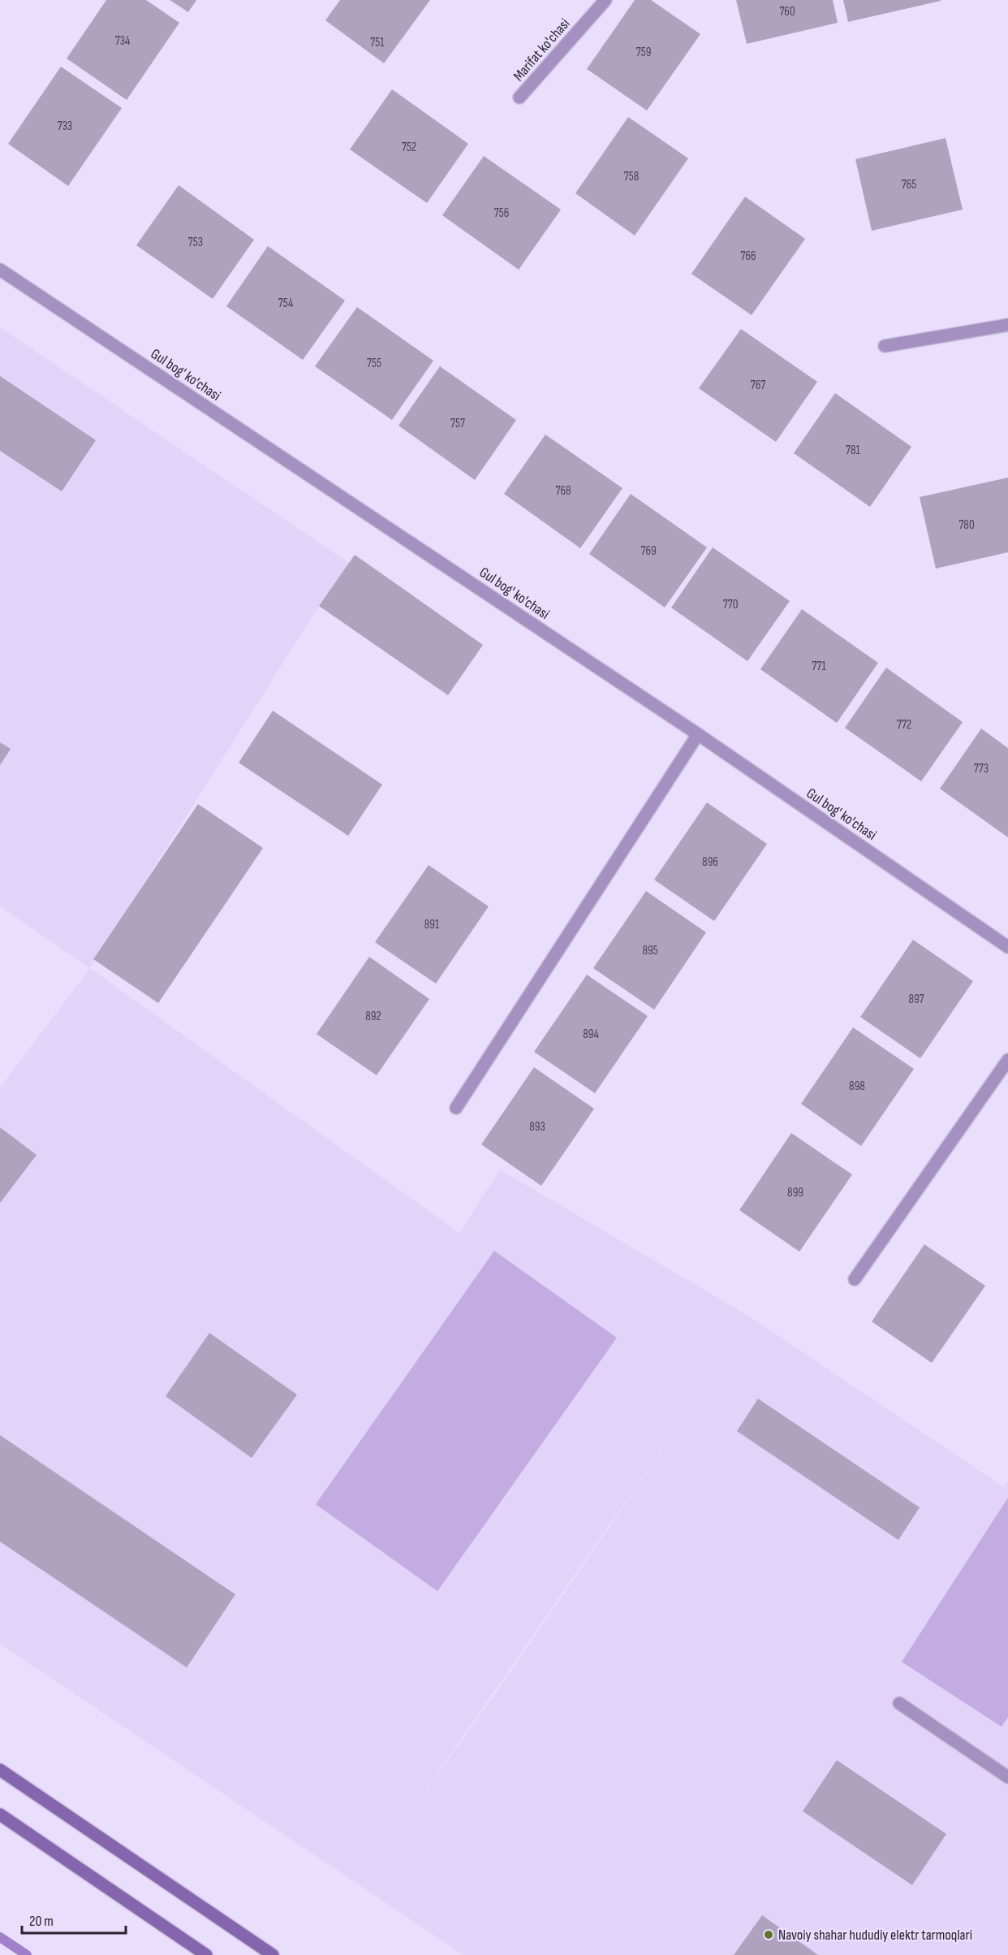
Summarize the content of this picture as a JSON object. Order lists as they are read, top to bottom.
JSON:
{
  "streets": {
    "street": ["Marifat ko'chasi", "Gul bog' ko'chasi"]
  },
  "places": ["Navoiy shahar hududiy elektr tarmoqlari"],
  "house_numbers": [
    "760",
    "734",
    "751",
    "759",
    "733",
    "752",
    "758",
    "765",
    "756",
    "753",
    "766",
    "754",
    "755",
    "767",
    "757",
    "781",
    "768",
    "780",
    "769",
    "770",
    "771",
    "772",
    "773",
    "896",
    "891",
    "895",
    "897",
    "892",
    "894",
    "898",
    "893",
    "899"
  ],
  "scale_bar": "20 m"
}
